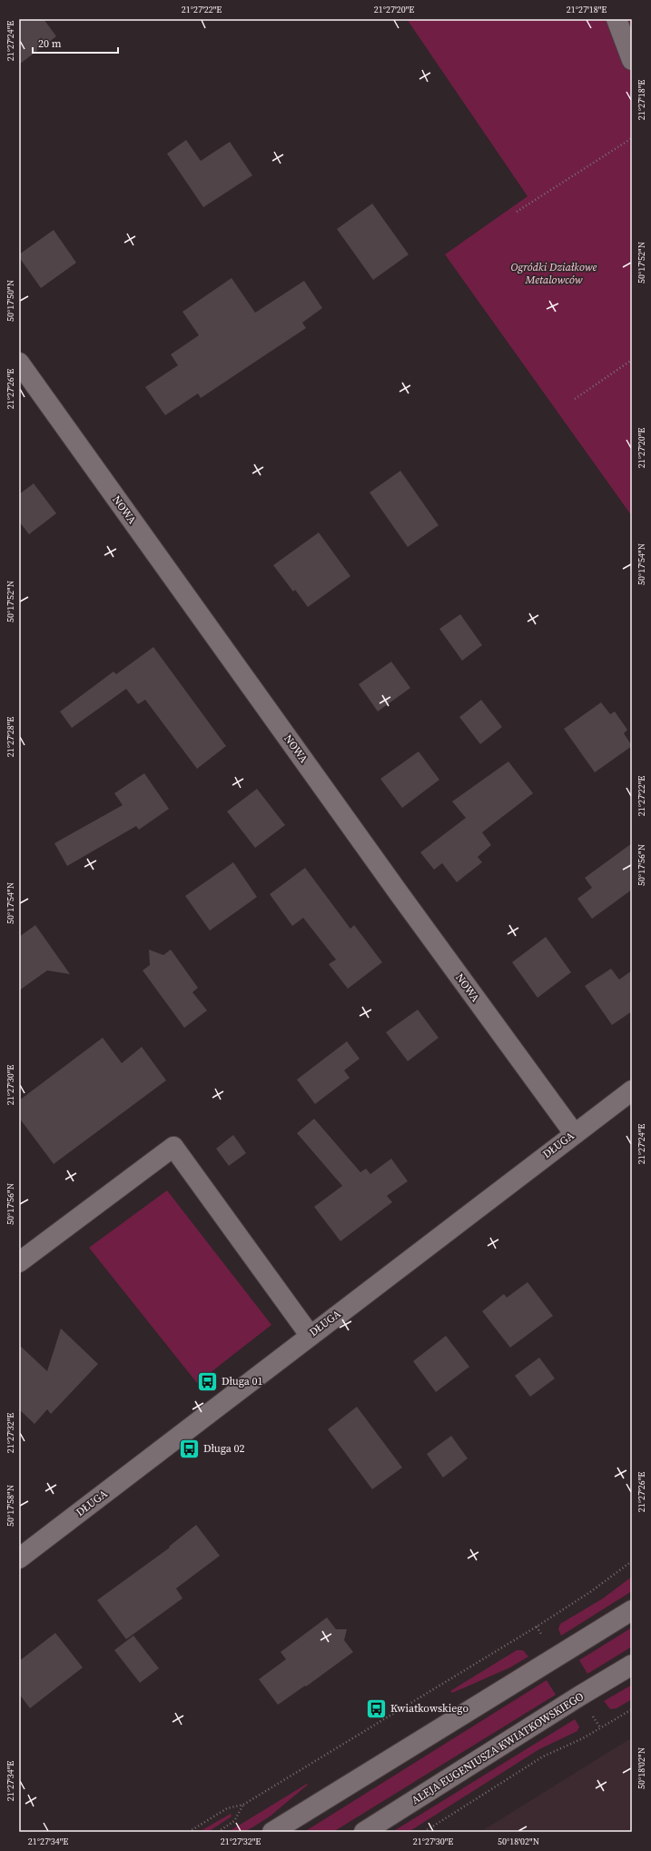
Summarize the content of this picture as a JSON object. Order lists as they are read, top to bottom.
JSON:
{
  "streets": {
    "street": ["NOWA", "DŁUGA", "ALEJA EUGENIUSZA KWIATKOWSKIEGO"]
  },
  "crossings": [
    ["NOWA", "DŁUGA"]
  ],
  "parks": ["Ogródki Działkowe Metalowców"],
  "places": {
    "bus stop": ["Długa 01", "Długa 02", "Kwiatkowskiego"]
  },
  "scale_bar": "20 m",
  "coordinates": [
    "21°27'22\"E",
    "21°27'20\"E",
    "21°27'18\"E",
    "21°27'24\"E",
    "50°17'52\"N",
    "50°17'50\"N",
    "21°27'26\"E",
    "50°17'54\"N",
    "21°27'28\"E",
    "50°17'56\"N",
    "21°27'30\"E",
    "21°27'32\"E",
    "50°17'58\"N",
    "50°18'02\"N",
    "21°27'34\"E"
  ]
}
